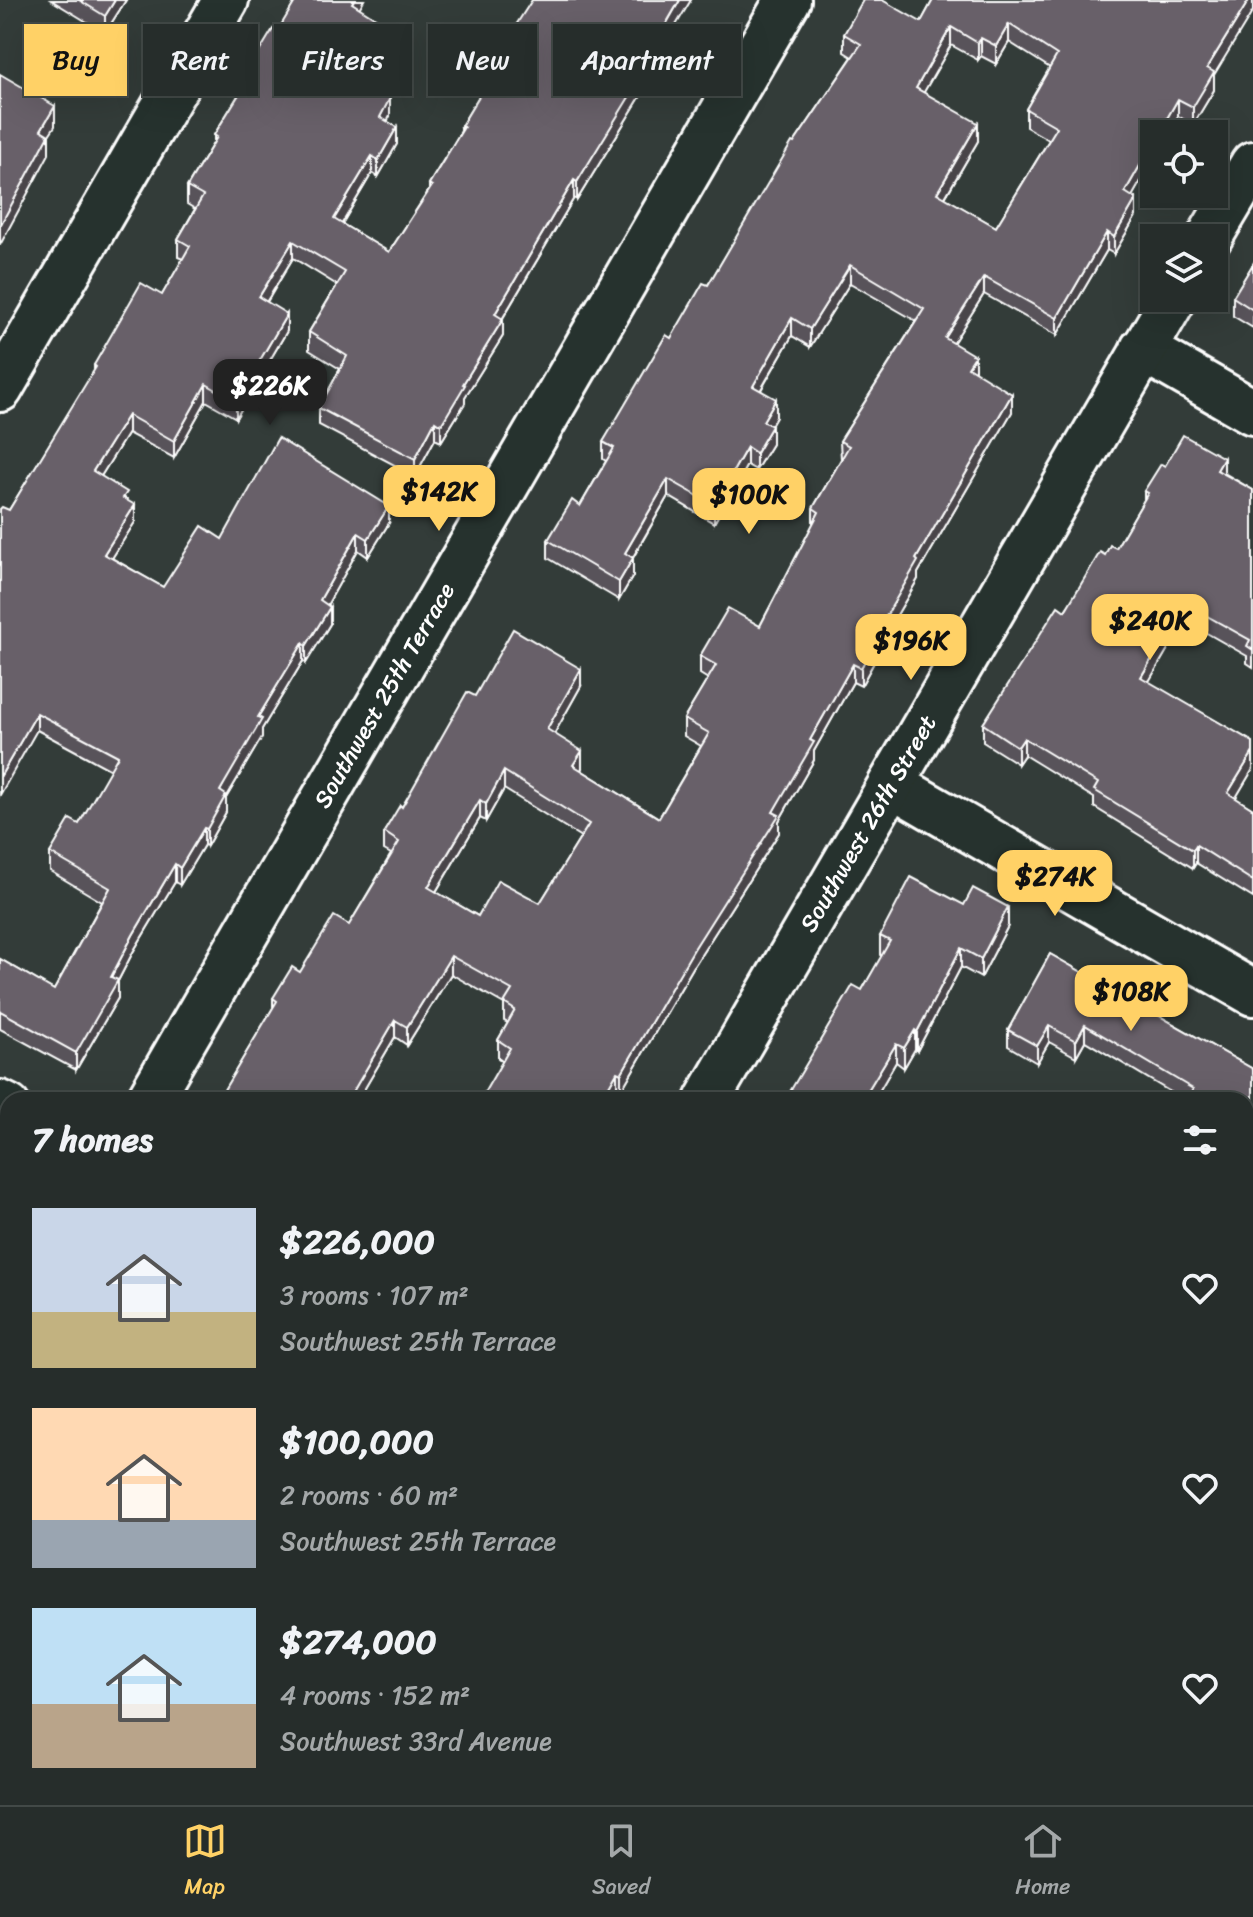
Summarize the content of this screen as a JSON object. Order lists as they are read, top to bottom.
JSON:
{
  "streets": {
    "street": ["Southwest 25th Terrace", "Southwest 26th Street"]
  },
  "page": {
    "chip": [
      "Buy",
      "Rent",
      "Filters",
      "New",
      "Apartment"
    ],
    "price": [
      "$226K",
      "$142K",
      "$100K",
      "$240K",
      "$196K",
      "$274K",
      "$108K"
    ],
    "heading": "7 homes",
    "list": [
      {
        "name": "$226,000",
        "note": "3 rooms · 107 m² · Southwest 25th Terrace"
      },
      {
        "name": "$100,000",
        "note": "2 rooms · 60 m² · Southwest 25th Terrace"
      },
      {
        "name": "$274,000",
        "note": "4 rooms · 152 m² · Southwest 33rd Avenue"
      }
    ],
    "tabs": ["Map", "Saved", "Home"]
  }
}
